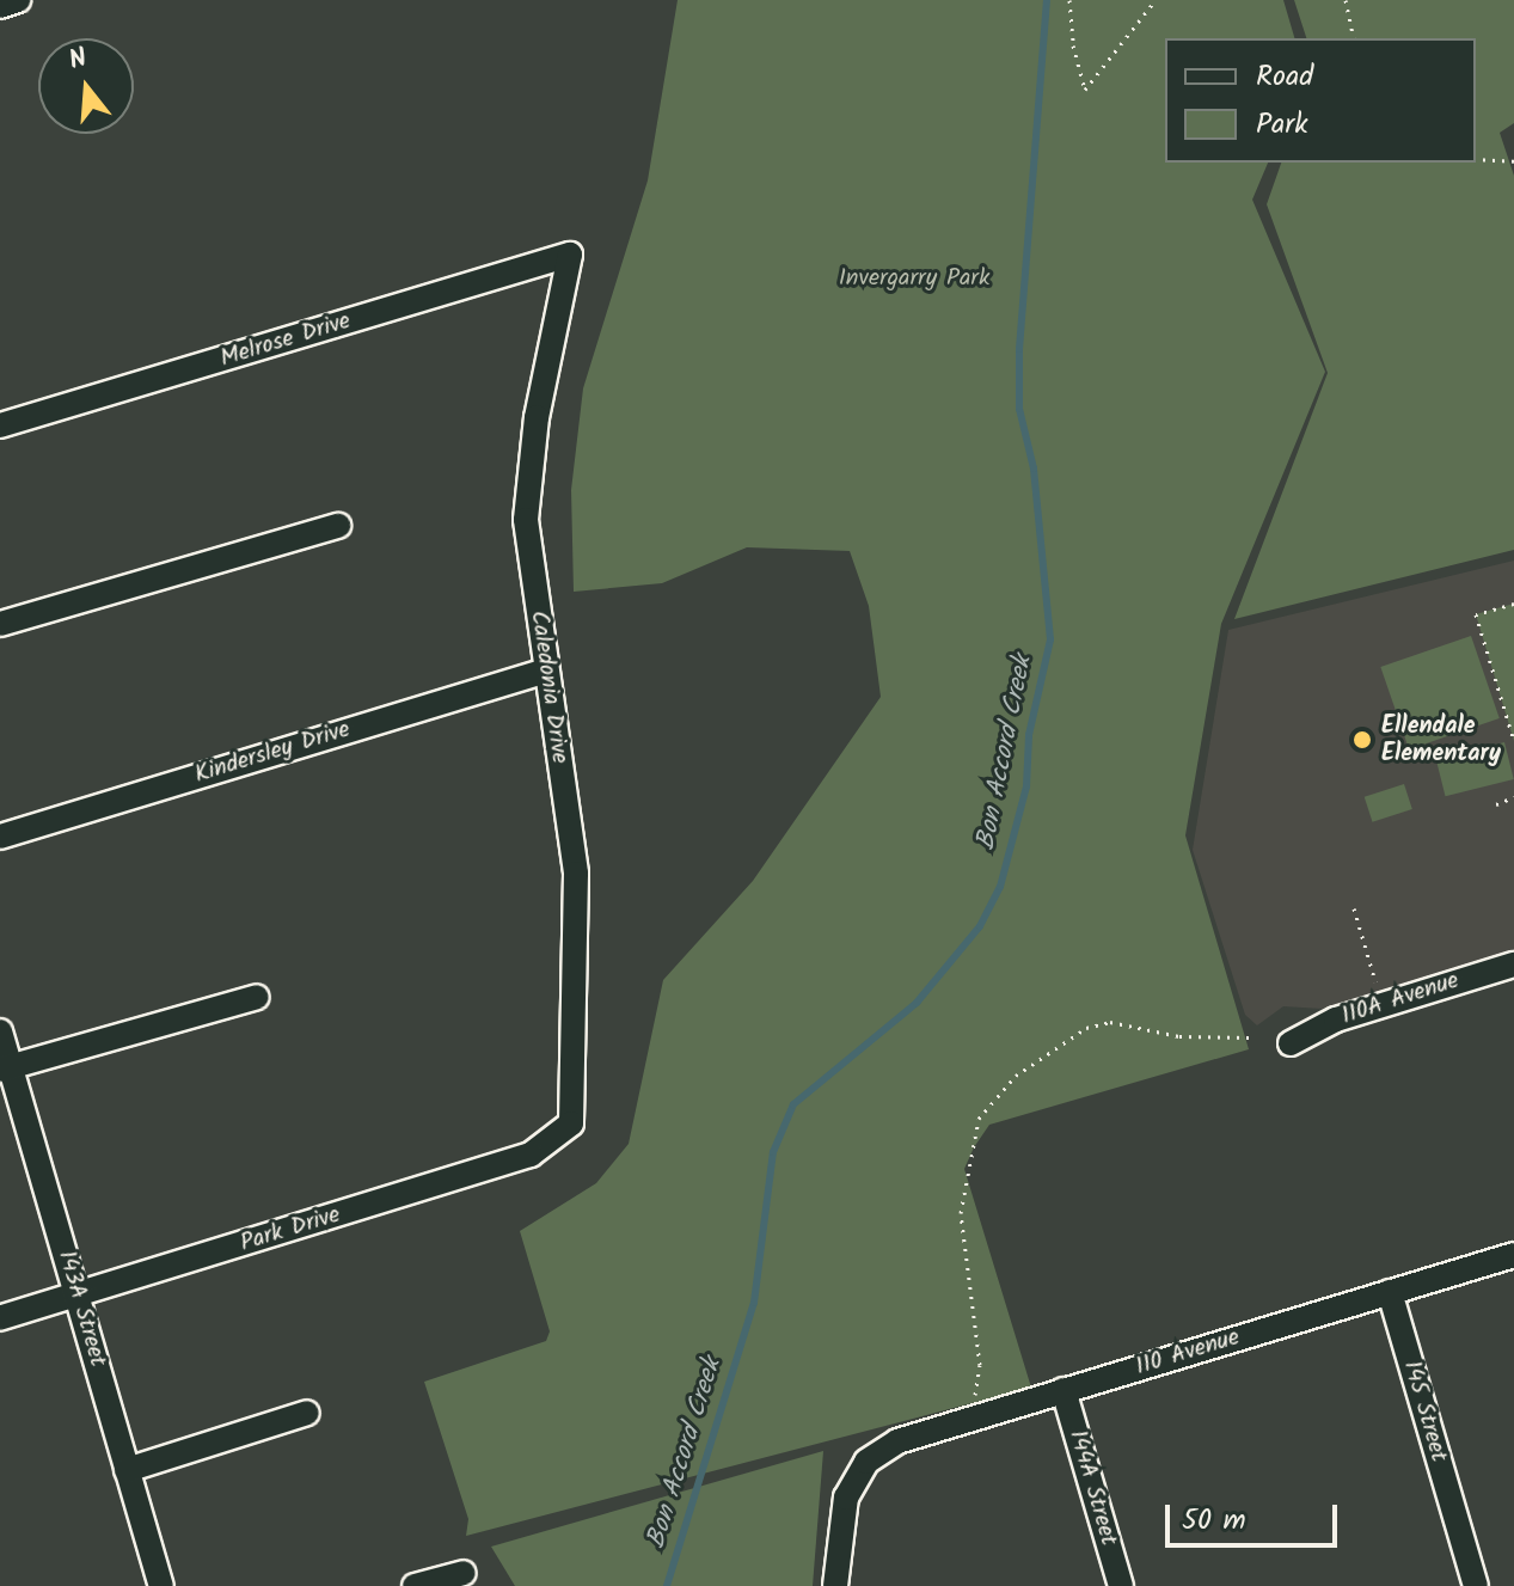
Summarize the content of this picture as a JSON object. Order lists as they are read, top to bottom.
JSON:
{
  "streets": {
    "street": [
      "Melrose Drive",
      "Caledonia Drive",
      "Kindersley Drive",
      "110A Avenue",
      "Park Drive",
      "143A Street",
      "110 Avenue",
      "145 Street",
      "144A Street"
    ]
  },
  "crossings": [
    ["Melrose Drive", "Caledonia Drive"],
    ["Caledonia Drive", "Kindersley Drive"],
    ["Caledonia Drive", "Park Drive"],
    ["Park Drive", "143A Street"],
    ["110 Avenue", "145 Street"],
    ["110 Avenue", "144A Street"]
  ],
  "water": ["Bon Accord Creek"],
  "parks": ["Invergarry Park"],
  "places": ["Ellendale Elementary"],
  "legend": ["Road", "Park"],
  "scale_bar": "50 m",
  "north": "top"
}
